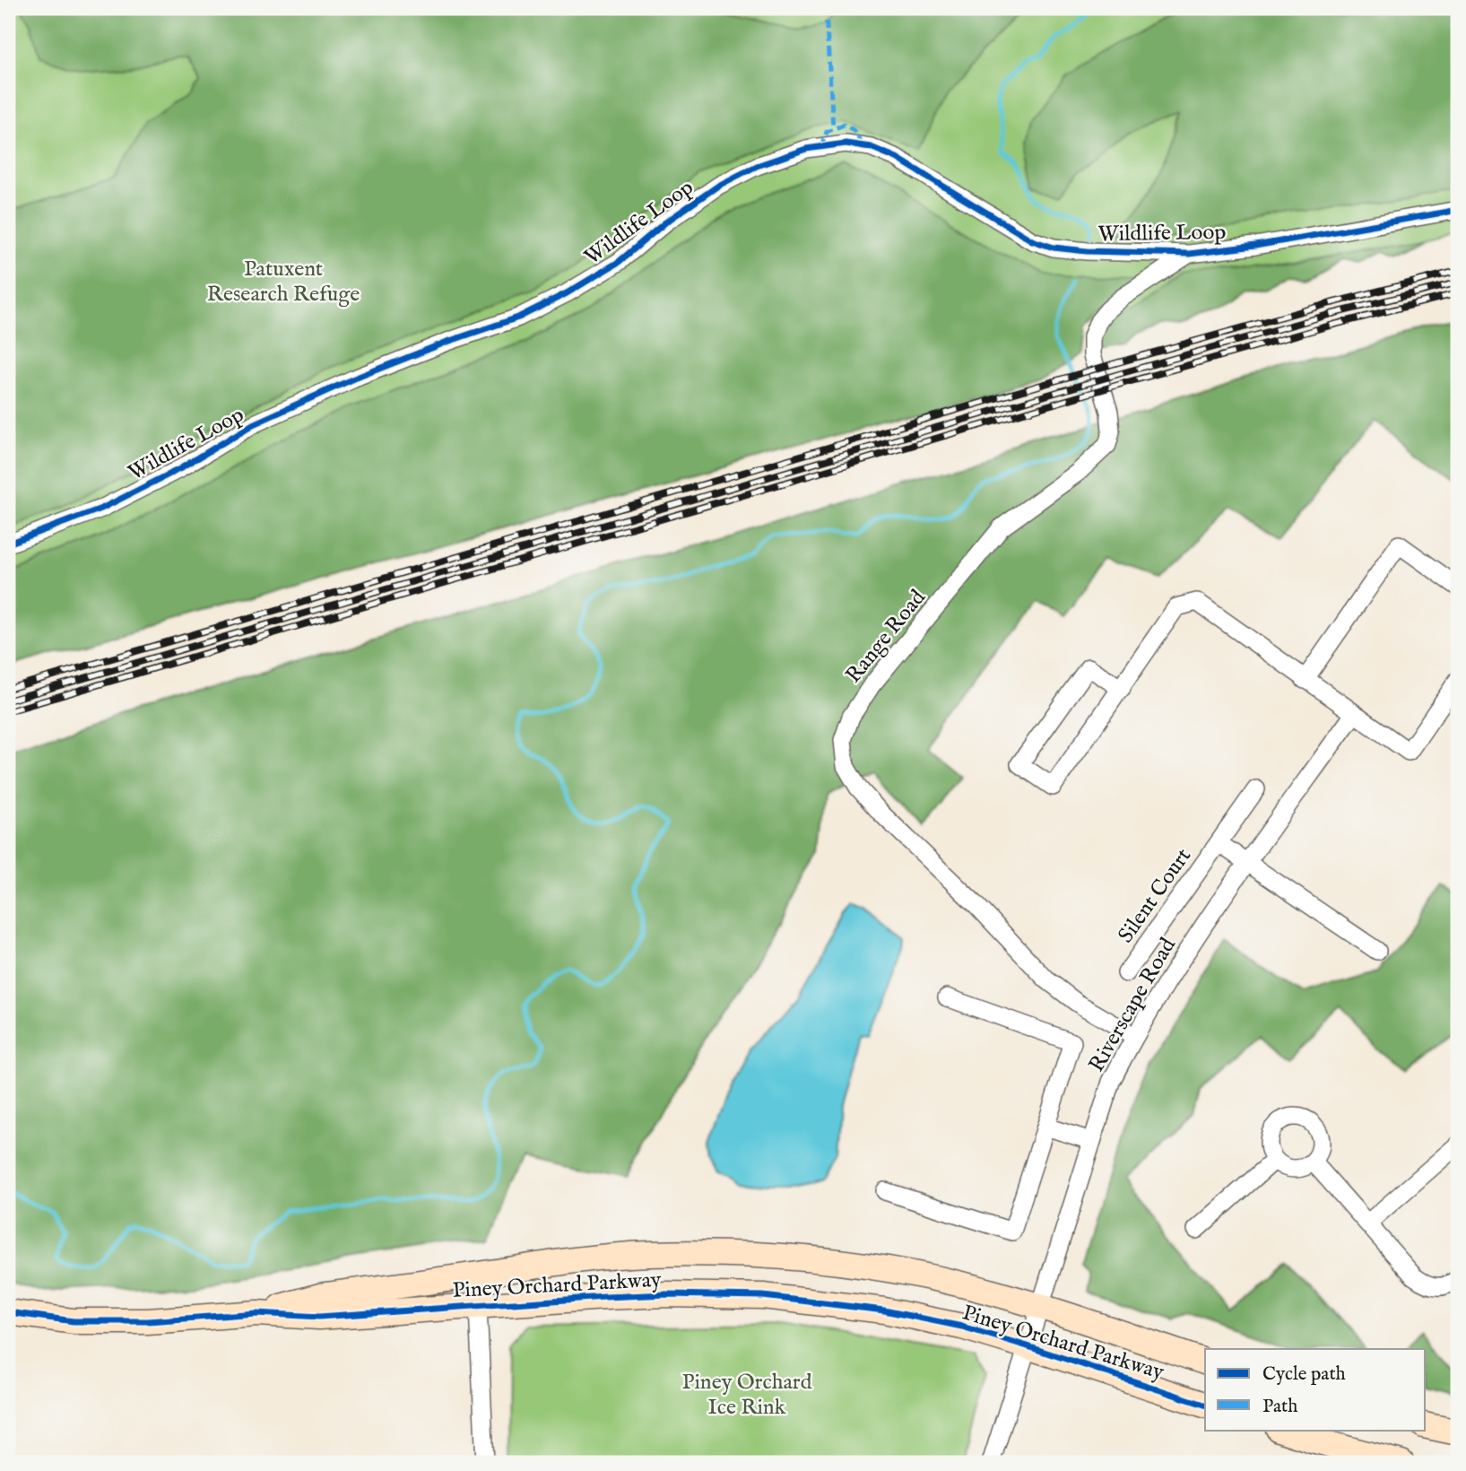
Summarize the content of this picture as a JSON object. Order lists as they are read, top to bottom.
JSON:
{
  "streets": {
    "street": [
      "Wildlife Loop",
      "Range Road",
      "Silent Court",
      "Riverscape Road",
      "Piney Orchard Parkway"
    ]
  },
  "crossings": [
    ["Wildlife Loop", "Range Road"],
    ["Range Road", "Riverscape Road"],
    ["Silent Court", "Riverscape Road"],
    ["Riverscape Road", "Piney Orchard Parkway"]
  ],
  "parks": ["Patuxent Research Refuge", "Piney Orchard Ice Rink"],
  "legend": ["Cycle path", "Path"]
}
